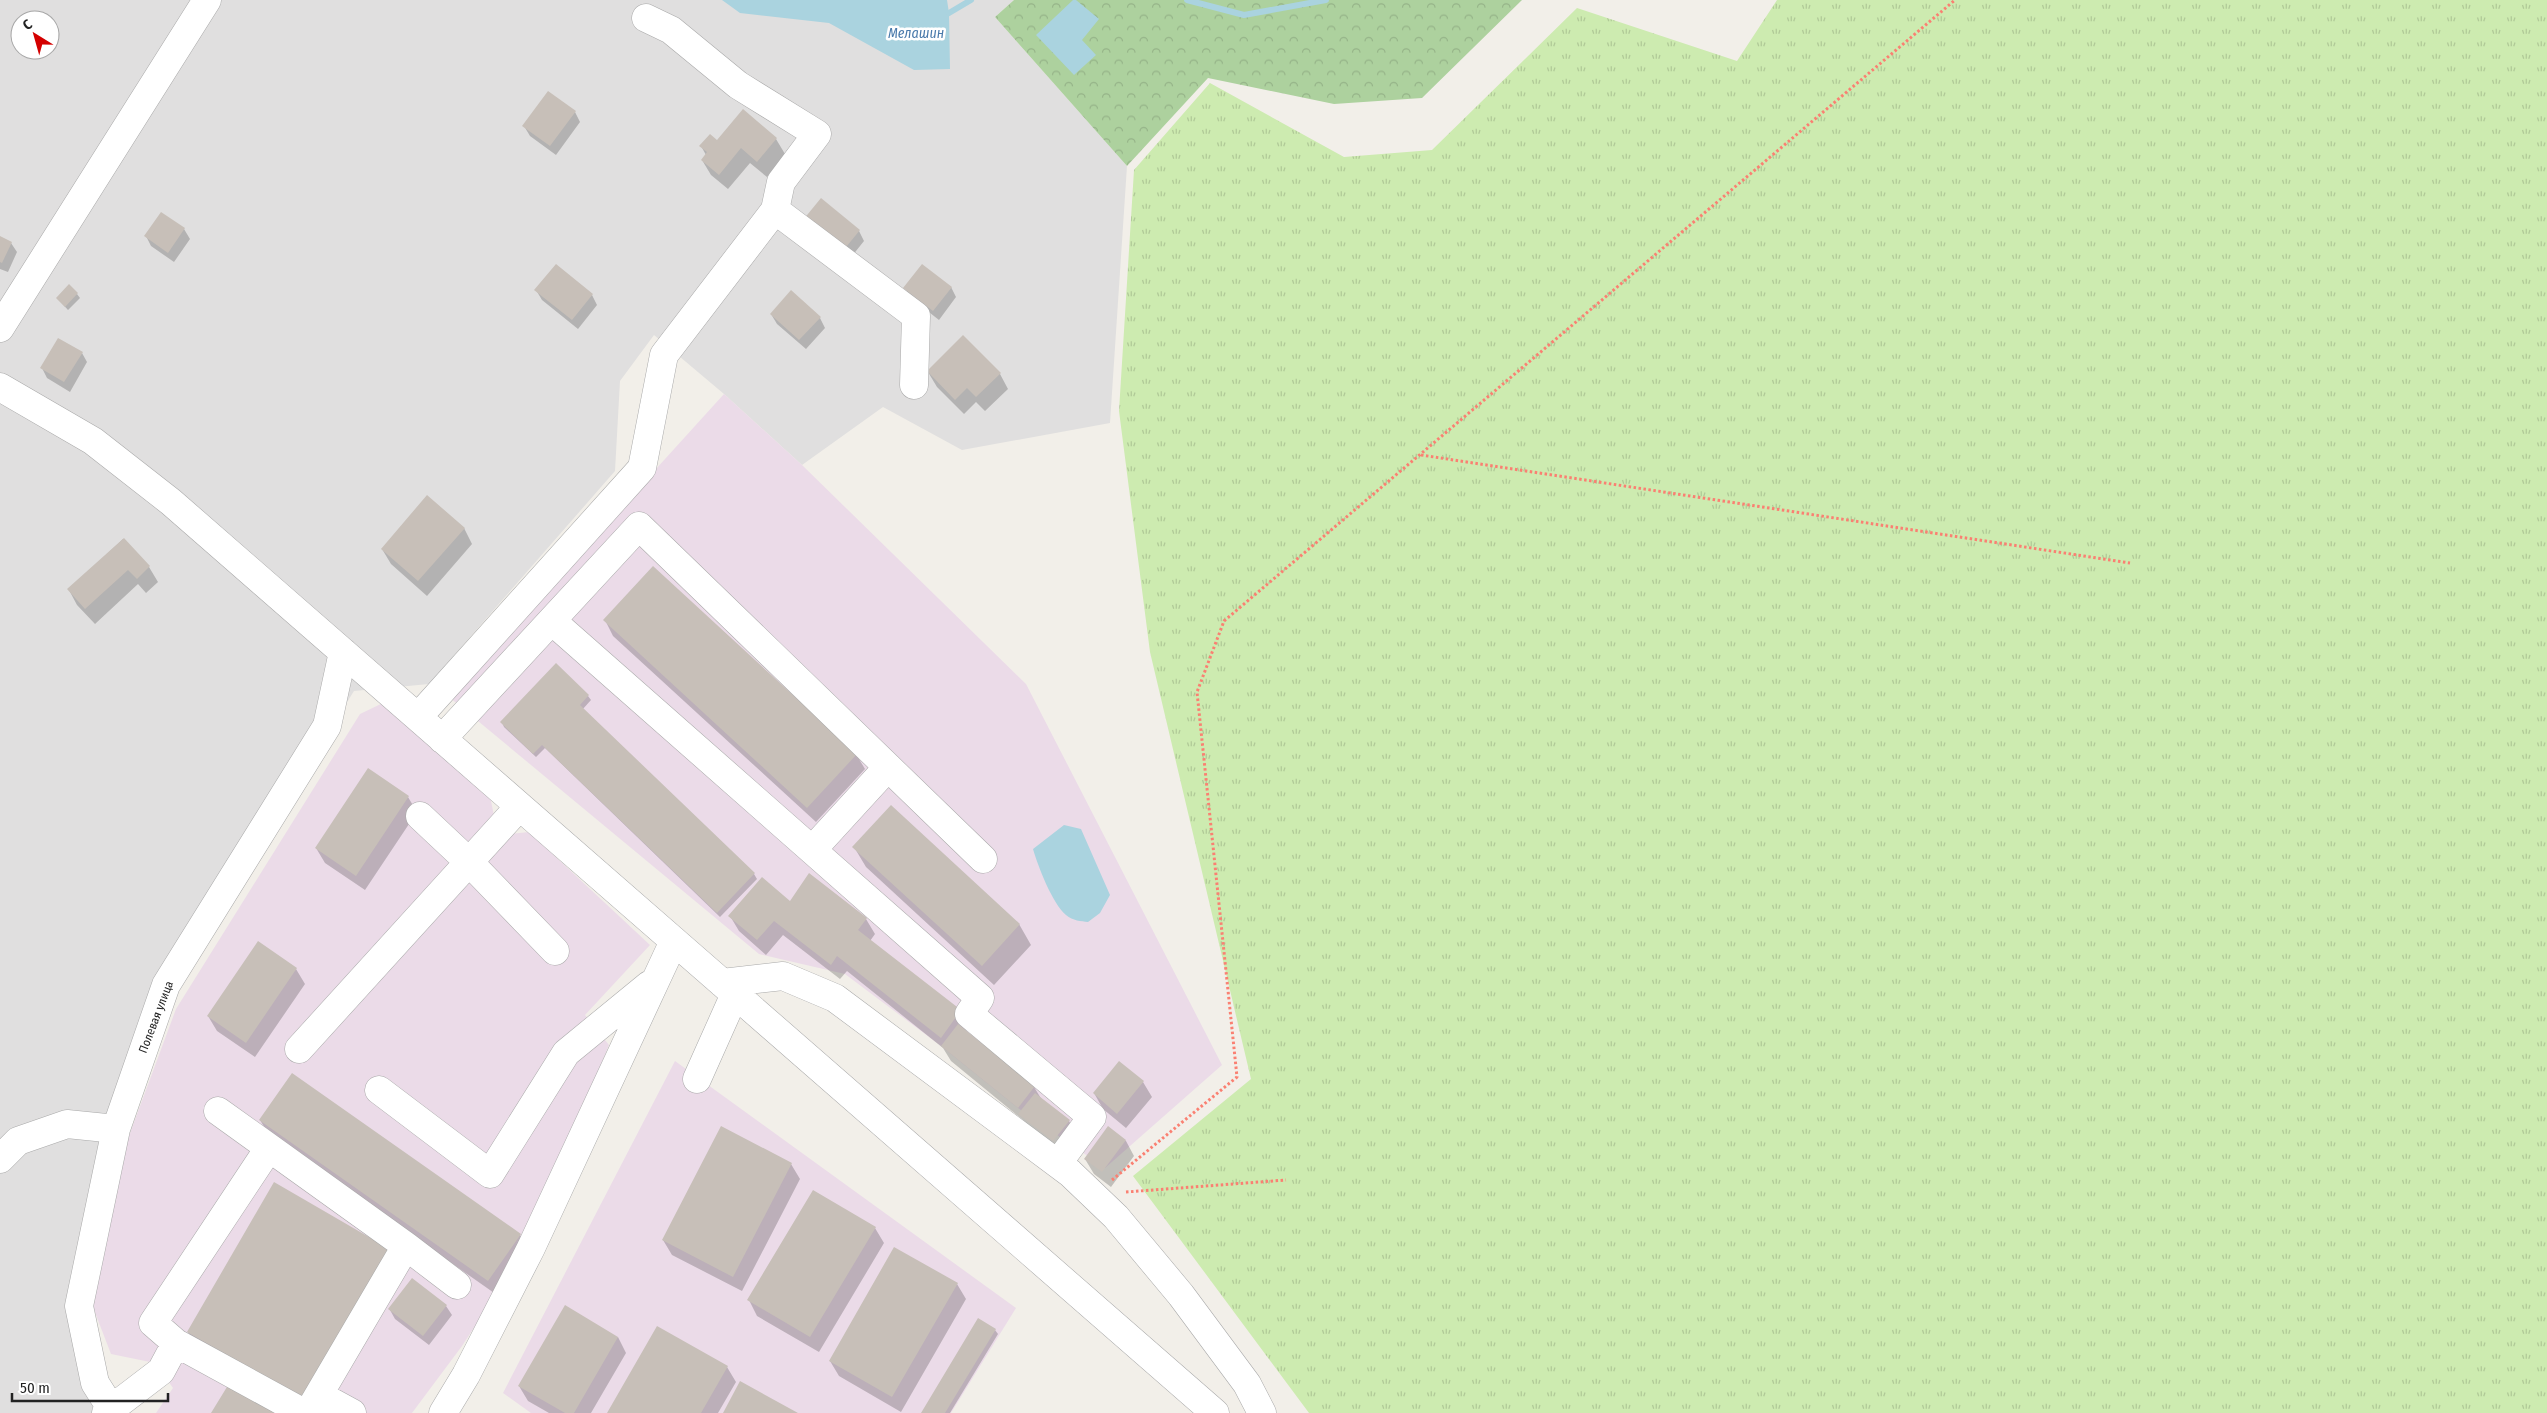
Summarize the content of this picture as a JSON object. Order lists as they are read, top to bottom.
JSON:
{
  "streets": {
    "street": ["Полевая улица"]
  },
  "water": ["Мелашин"],
  "scale_bar": "50 m",
  "north": "top left"
}
